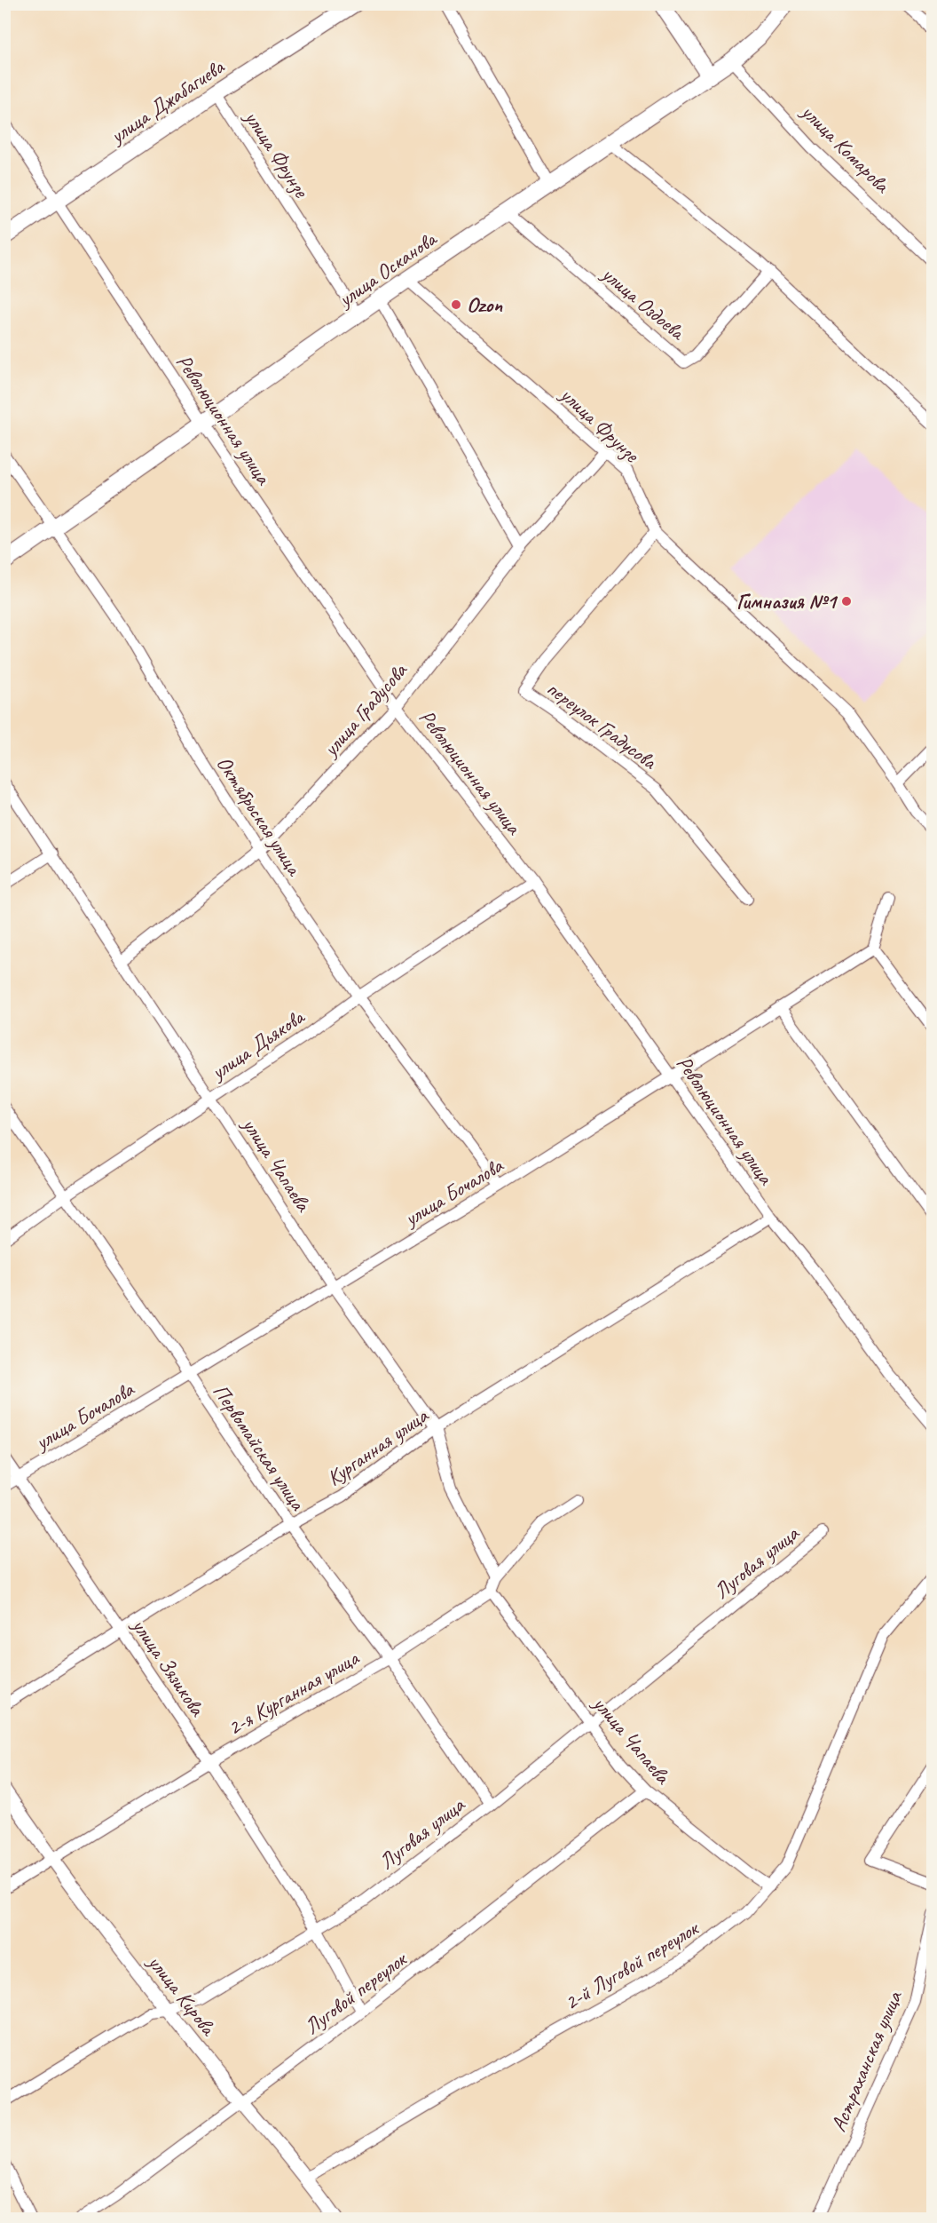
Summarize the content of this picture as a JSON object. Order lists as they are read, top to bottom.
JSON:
{
  "streets": {
    "main road": ["улица Джабагиева", "улица Осканова"],
    "street": [
      "улица Комарова",
      "улица Фрунзе",
      "улица Оздоева",
      "Революционная улица",
      "улица Градусова",
      "переулок Градусова",
      "Октябрьская улица",
      "улица Дьякова",
      "улица Чапаева",
      "улица Бочалова",
      "Первомайская улица",
      "Курганная улица",
      "Луговая улица",
      "улица Зязикова",
      "2-я Курганная улица",
      "2-й Луговой переулок",
      "Луговой переулок",
      "улица Кирова",
      "Астраханская улица"
    ]
  },
  "crossings": [
    ["улица Джабагиева", "улица Фрунзе"],
    ["улица Джабагиева", "Революционная улица"],
    ["улица Комарова", "улица Осканова"],
    ["улица Фрунзе", "улица Осканова"],
    ["улица Фрунзе", "улица Градусова"],
    ["улица Фрунзе", "переулок Градусова"],
    ["улица Осканова", "улица Оздоева"],
    ["улица Осканова", "Революционная улица"],
    ["улица Осканова", "Октябрьская улица"],
    ["Революционная улица", "улица Градусова"],
    ["Революционная улица", "улица Дьякова"],
    ["Революционная улица", "улица Бочалова"],
    ["Революционная улица", "Курганная улица"],
    ["улица Градусова", "Октябрьская улица"],
    ["улица Градусова", "улица Чапаева"],
    ["Октябрьская улица", "улица Дьякова"],
    ["Октябрьская улица", "улица Бочалова"],
    ["улица Дьякова", "улица Чапаева"],
    ["улица Дьякова", "Первомайская улица"],
    ["улица Чапаева", "улица Бочалова"],
    ["улица Чапаева", "Курганная улица"],
    ["улица Чапаева", "Луговая улица"],
    ["улица Чапаева", "2-я Курганная улица"],
    ["улица Чапаева", "2-й Луговой переулок"],
    ["улица Чапаева", "Луговой переулок"],
    ["улица Бочалова", "Первомайская улица"],
    ["улица Бочалова", "улица Зязикова"],
    ["Первомайская улица", "Курганная улица"],
    ["Первомайская улица", "Луговая улица"],
    ["Первомайская улица", "2-я Курганная улица"],
    ["Курганная улица", "улица Зязикова"],
    ["Луговая улица", "улица Зязикова"],
    ["Луговая улица", "улица Кирова"],
    ["улица Зязикова", "2-я Курганная улица"],
    ["улица Зязикова", "Луговой переулок"],
    ["2-я Курганная улица", "улица Кирова"],
    ["2-й Луговой переулок", "улица Кирова"],
    ["Луговой переулок", "улица Кирова"]
  ],
  "places": ["Ozon", "Гимназия №1"]
}
